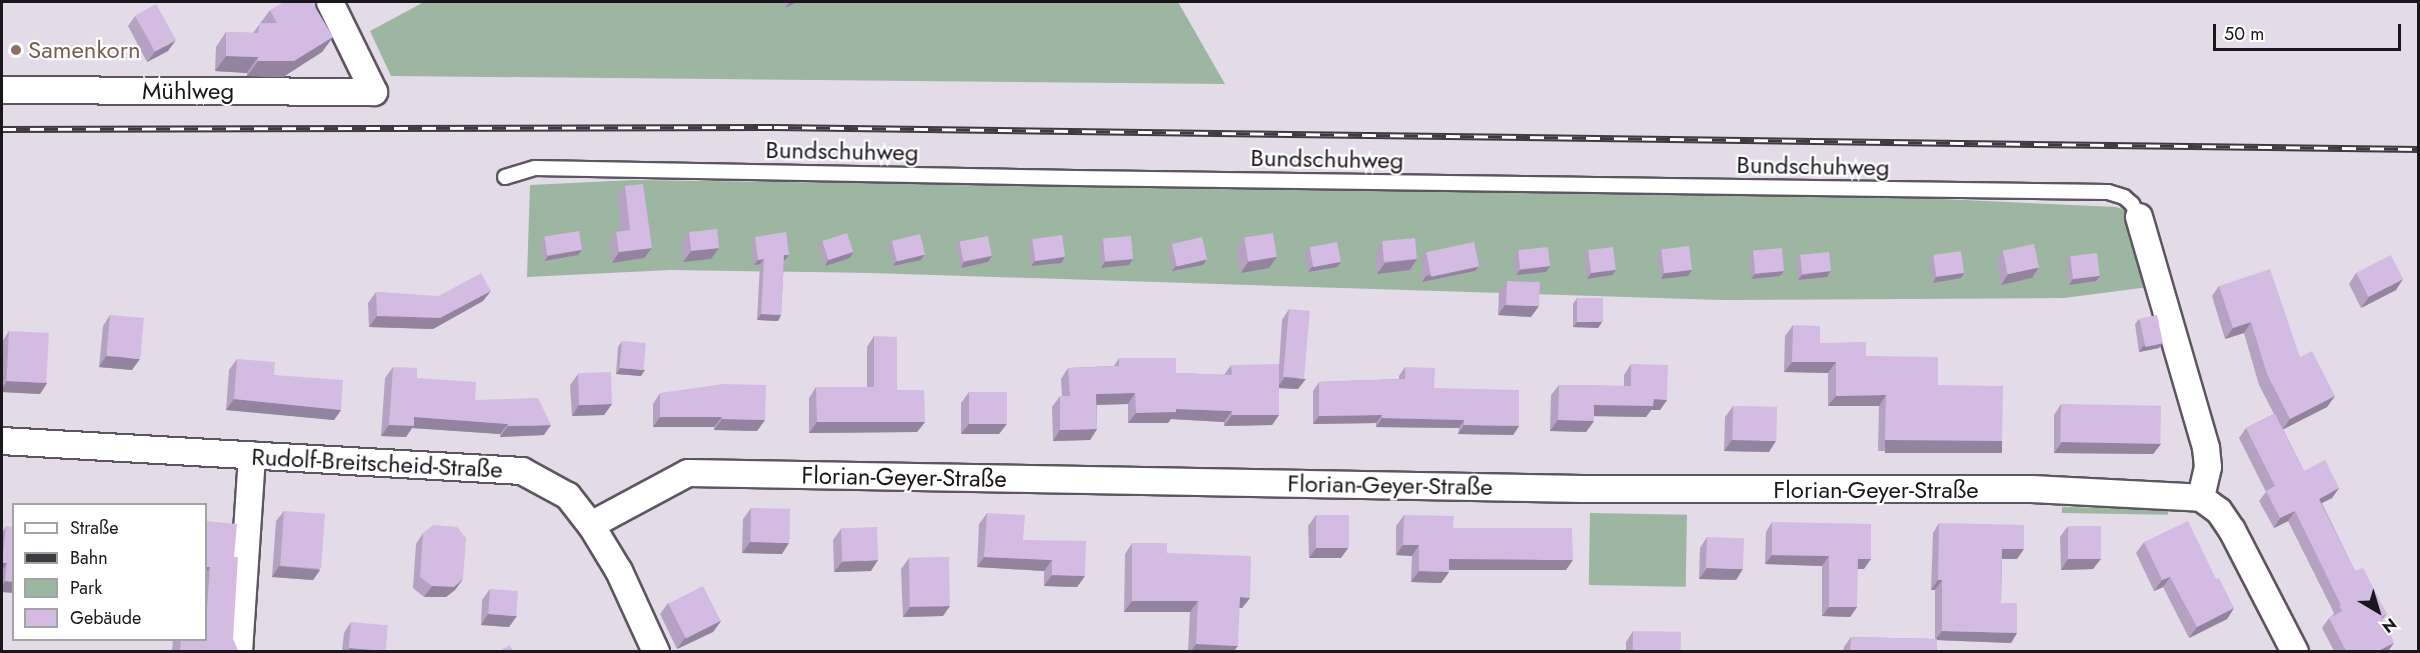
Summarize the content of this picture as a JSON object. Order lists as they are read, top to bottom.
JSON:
{
  "streets": {
    "street": ["Mühlweg", "Rudolf-Breitscheid-Straße", "Florian-Geyer-Straße"],
    "lane": ["Bundschuhweg"]
  },
  "crossings": [
    ["Rudolf-Breitscheid-Straße", "Florian-Geyer-Straße"]
  ],
  "places": ["Samenkorn"],
  "legend": [
    "Straße",
    "Bahn",
    "Park",
    "Gebäude"
  ],
  "scale_bar": "50 m",
  "north": "bottom right"
}
